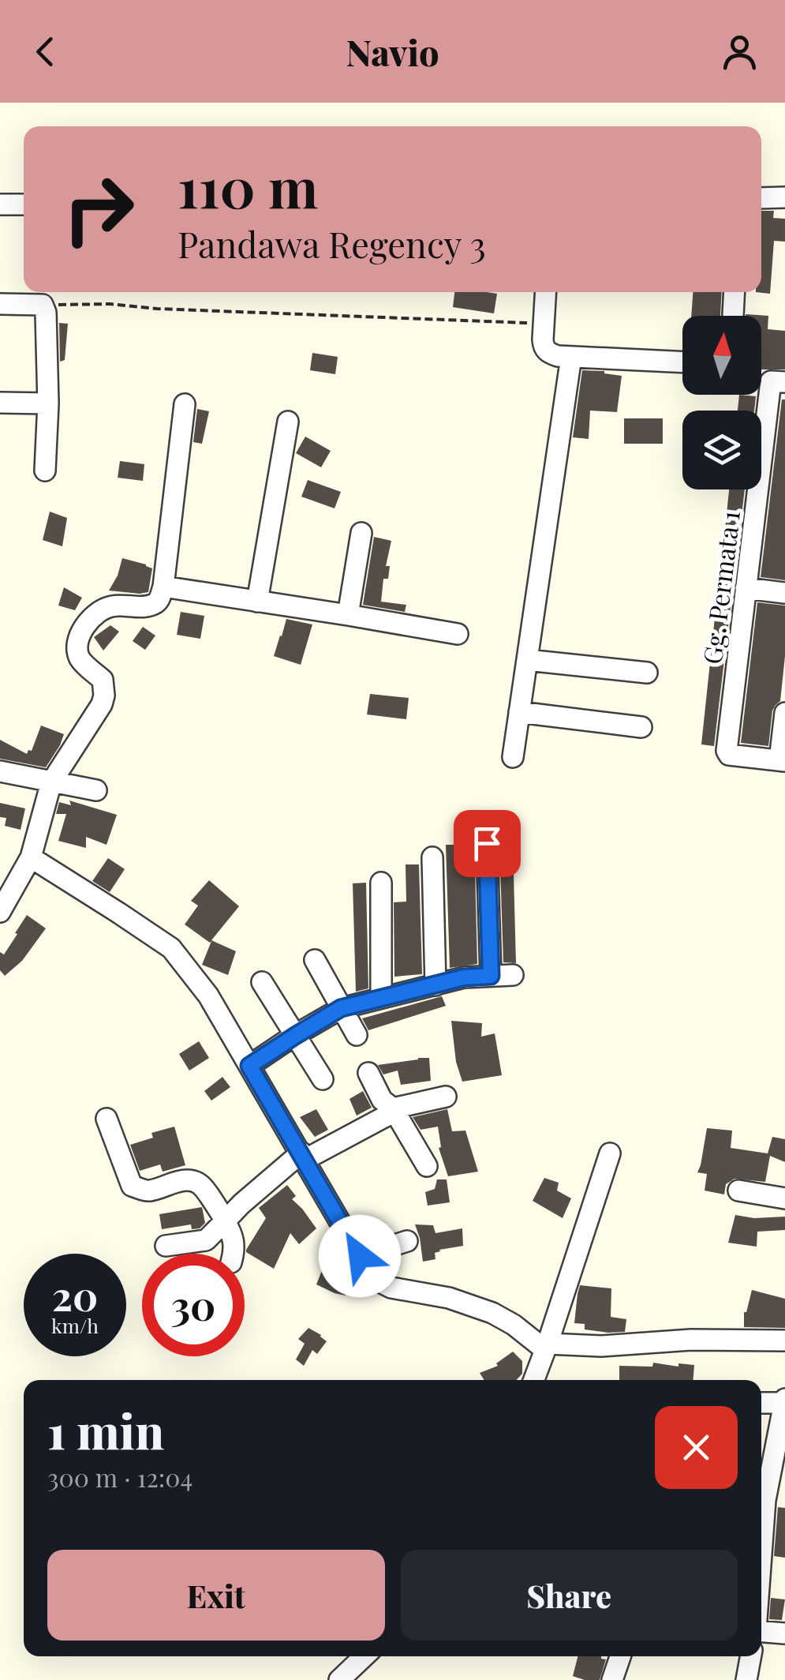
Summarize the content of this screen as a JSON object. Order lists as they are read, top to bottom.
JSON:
{
  "streets": {
    "street": ["Gg. Permata 1"]
  },
  "north": "top",
  "page": {
    "header": "Navio",
    "turn": ["110 m", "Pandawa Regency 3"],
    "speed": "20 km/h",
    "limit": "30",
    "heading": ["1 min", "300 m · 12:04"],
    "buttons": ["Exit", "Share"]
  }
}
